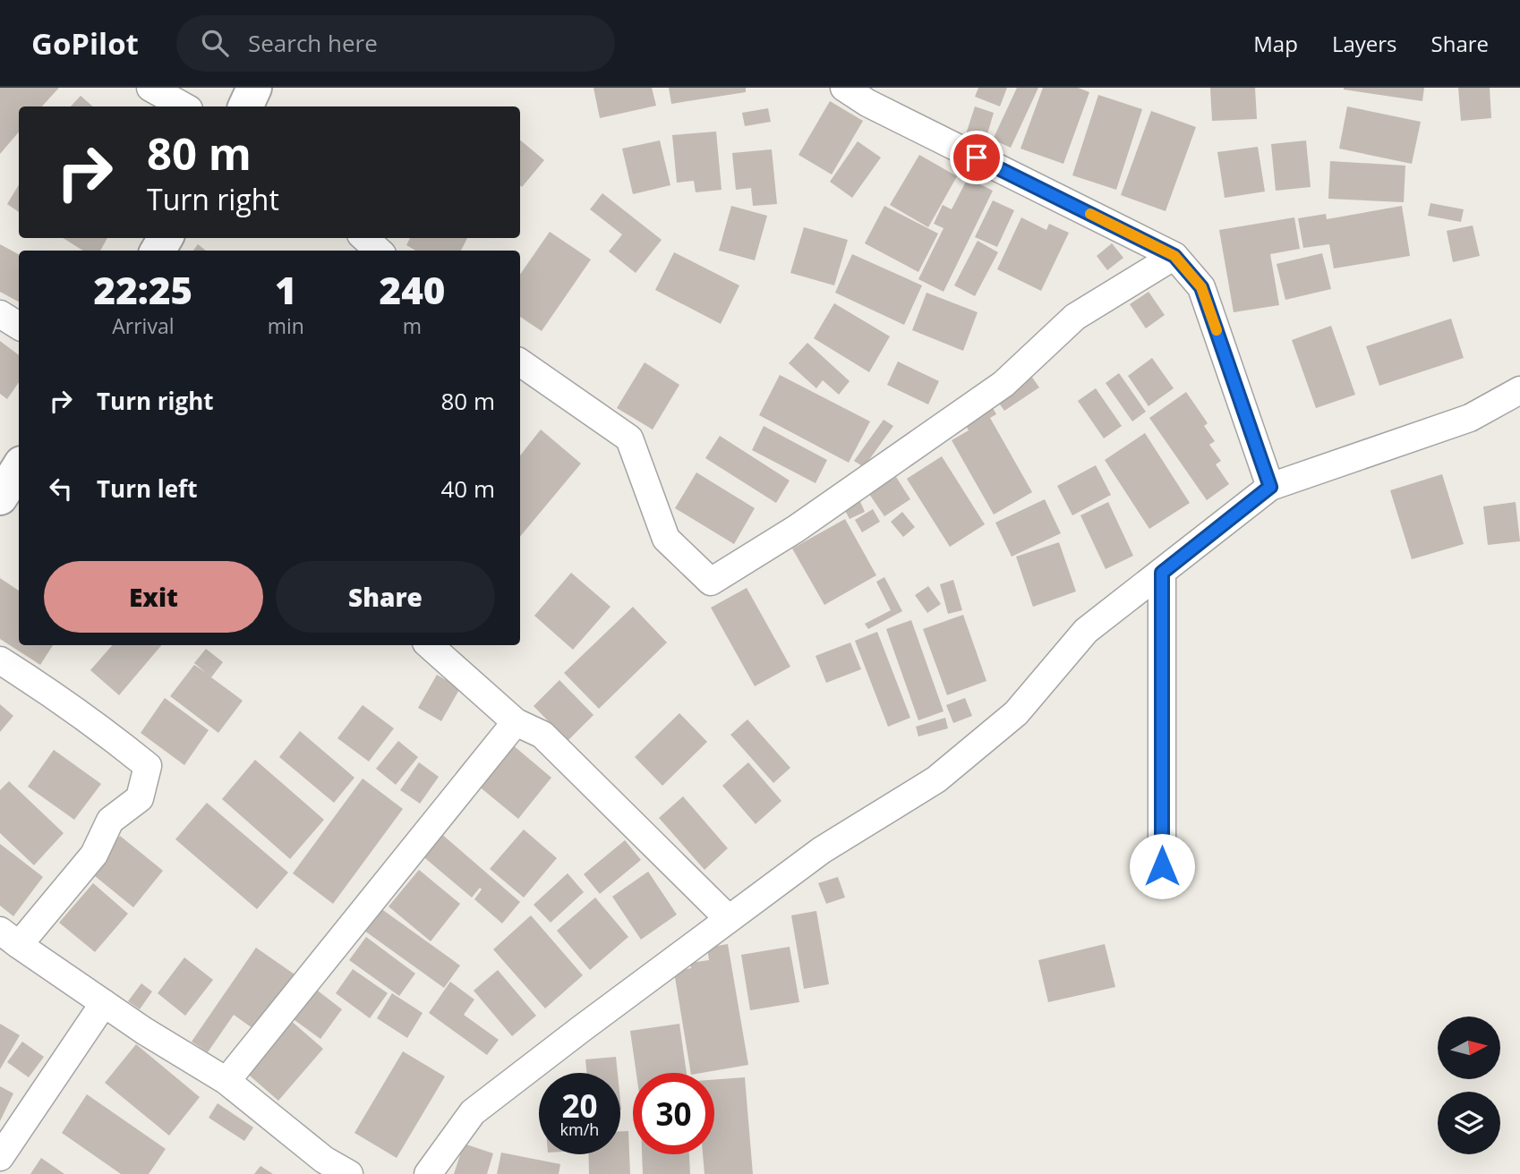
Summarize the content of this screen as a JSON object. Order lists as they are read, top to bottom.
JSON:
{
  "north": "right",
  "page": {
    "header": "GoPilot",
    "search": "Search here",
    "nav": ["Map", "Layers", "Share"],
    "turn": ["80 m", "Turn right"],
    "eta": [
      "22:25",
      "Arrival",
      "1",
      "min",
      "240",
      "m"
    ],
    "list": [
      {
        "name": "Turn right",
        "value": "80 m"
      },
      {
        "name": "Turn left",
        "value": "40 m"
      }
    ],
    "buttons": ["Exit", "Share"],
    "speed": "20 km/h",
    "limit": "30"
  }
}
